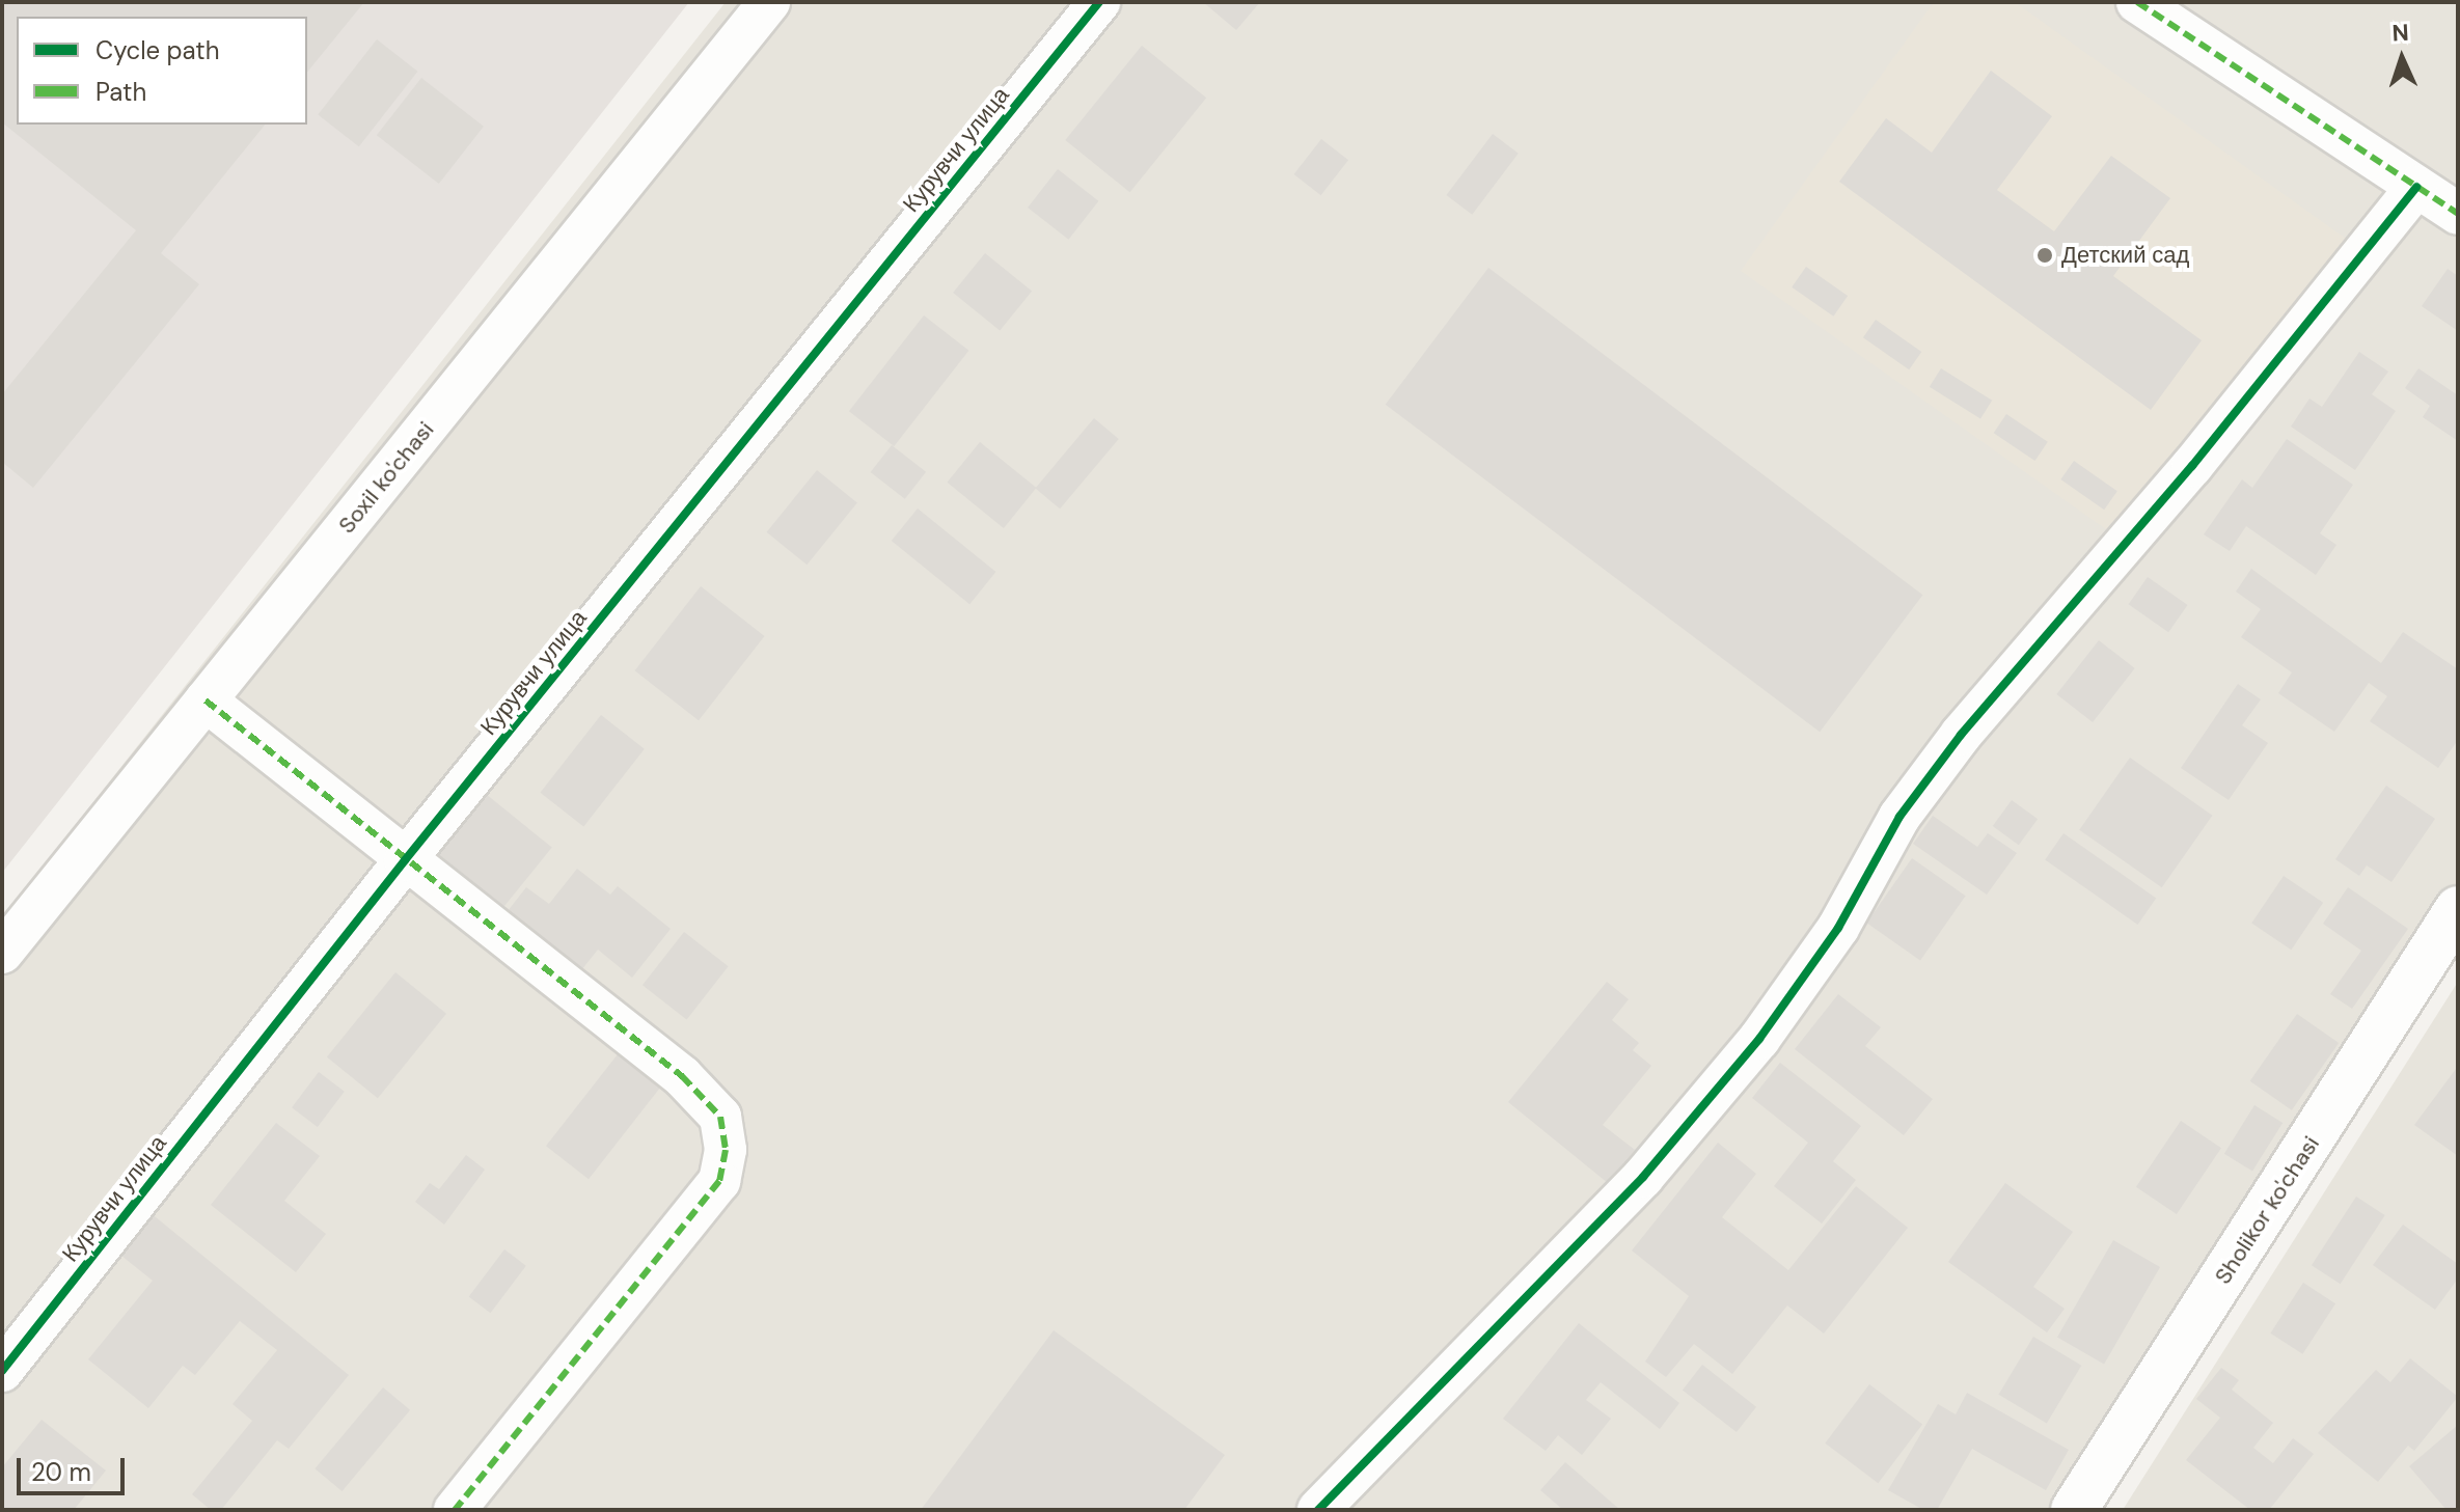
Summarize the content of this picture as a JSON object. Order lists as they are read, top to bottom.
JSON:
{
  "streets": {
    "street": ["Курувчи улица", "Soxil ko'chasi", "Sholikor ko'chasi"]
  },
  "places": ["Детский сад"],
  "legend": ["Cycle path", "Path"],
  "scale_bar": "20 m",
  "north": "top"
}
